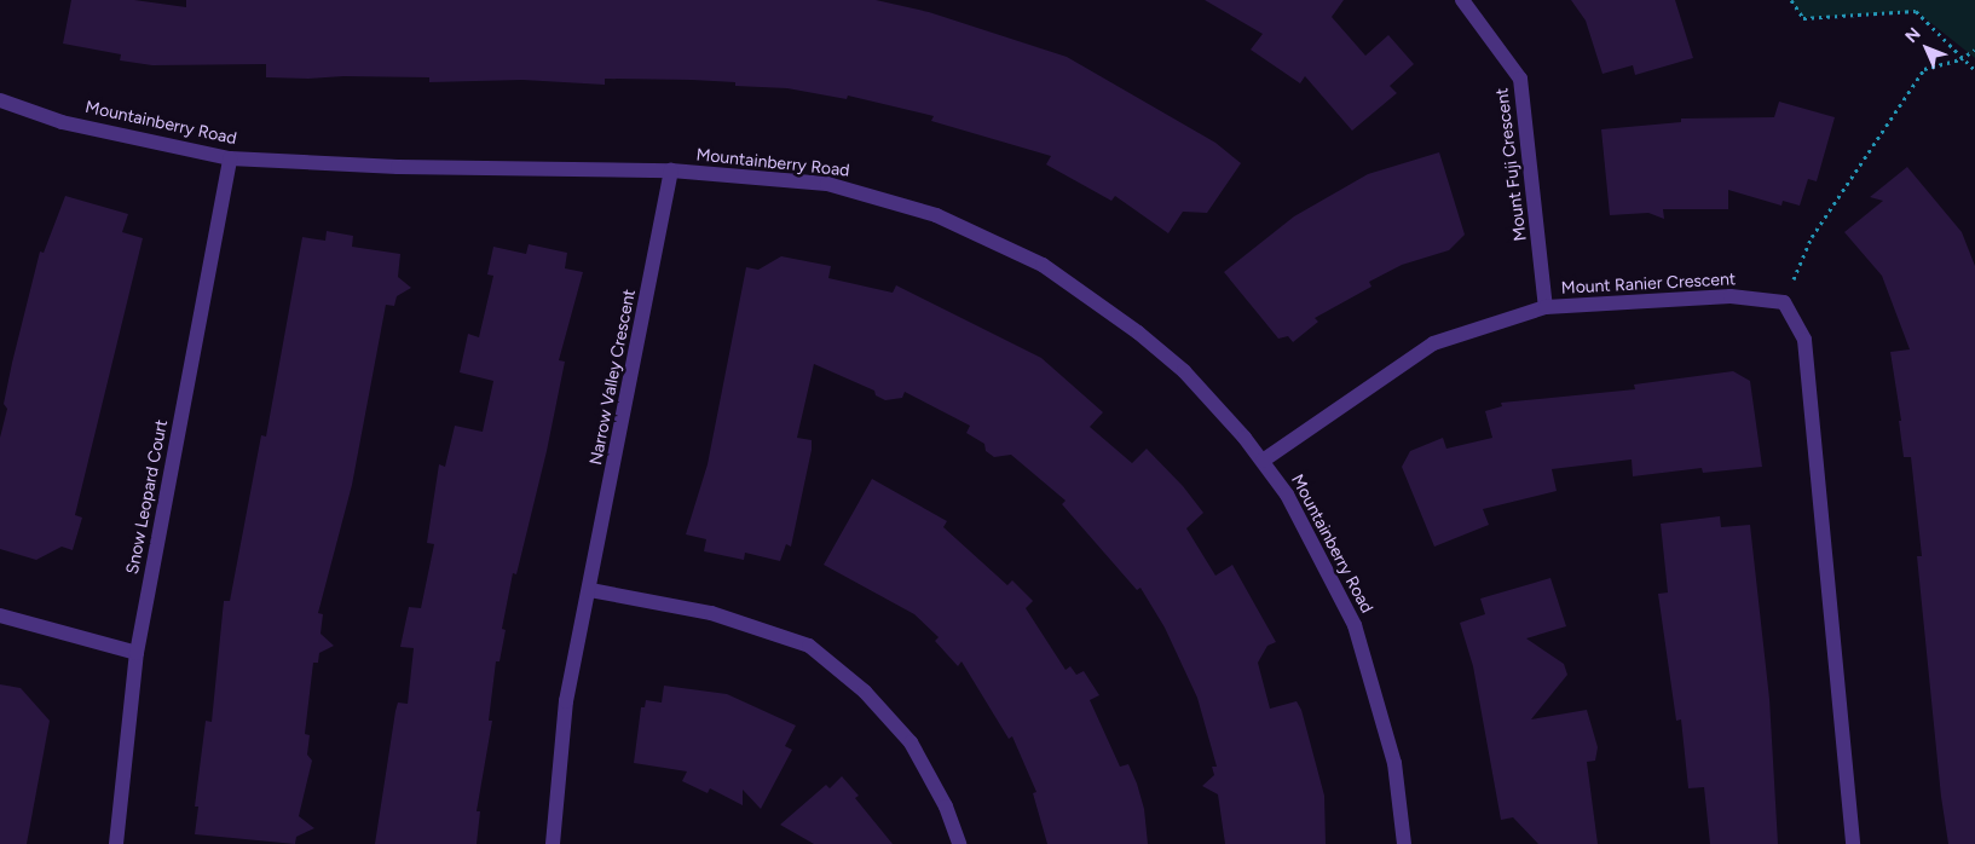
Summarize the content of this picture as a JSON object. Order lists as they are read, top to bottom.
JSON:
{
  "streets": {
    "street": [
      "Mountainberry Road",
      "Mount Fuji Crescent",
      "Mount Ranier Crescent",
      "Narrow Valley Crescent",
      "Snow Leopard Court"
    ]
  },
  "crossings": [
    ["Mountainberry Road", "Mount Ranier Crescent"],
    ["Mountainberry Road", "Narrow Valley Crescent"],
    ["Mountainberry Road", "Snow Leopard Court"],
    ["Mount Fuji Crescent", "Mount Ranier Crescent"]
  ],
  "north": "top left"
}
